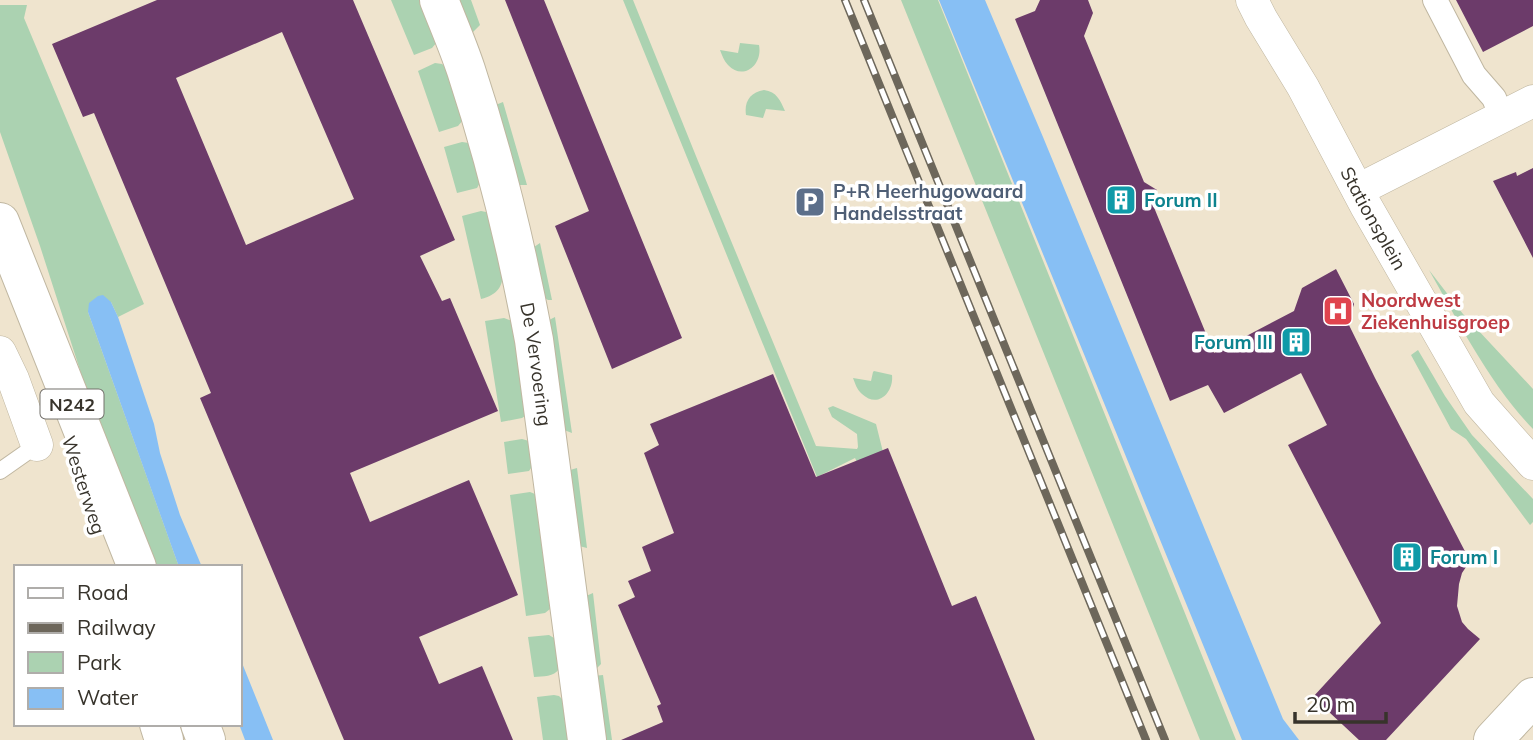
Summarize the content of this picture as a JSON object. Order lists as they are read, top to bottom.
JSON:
{
  "streets": {
    "main road": ["De Vervoering", "N242", "Westerweg"],
    "street": ["Stationsplein"]
  },
  "places": {
    "building": ["Forum II", "Forum III", "Forum I"],
    "parking": ["P+R Heerhugowaard Handelsstraat"],
    "hospital": ["Noordwest Ziekenhuisgroep"]
  },
  "legend": [
    "Road",
    "Railway",
    "Park",
    "Water"
  ],
  "scale_bar": "20 m"
}
